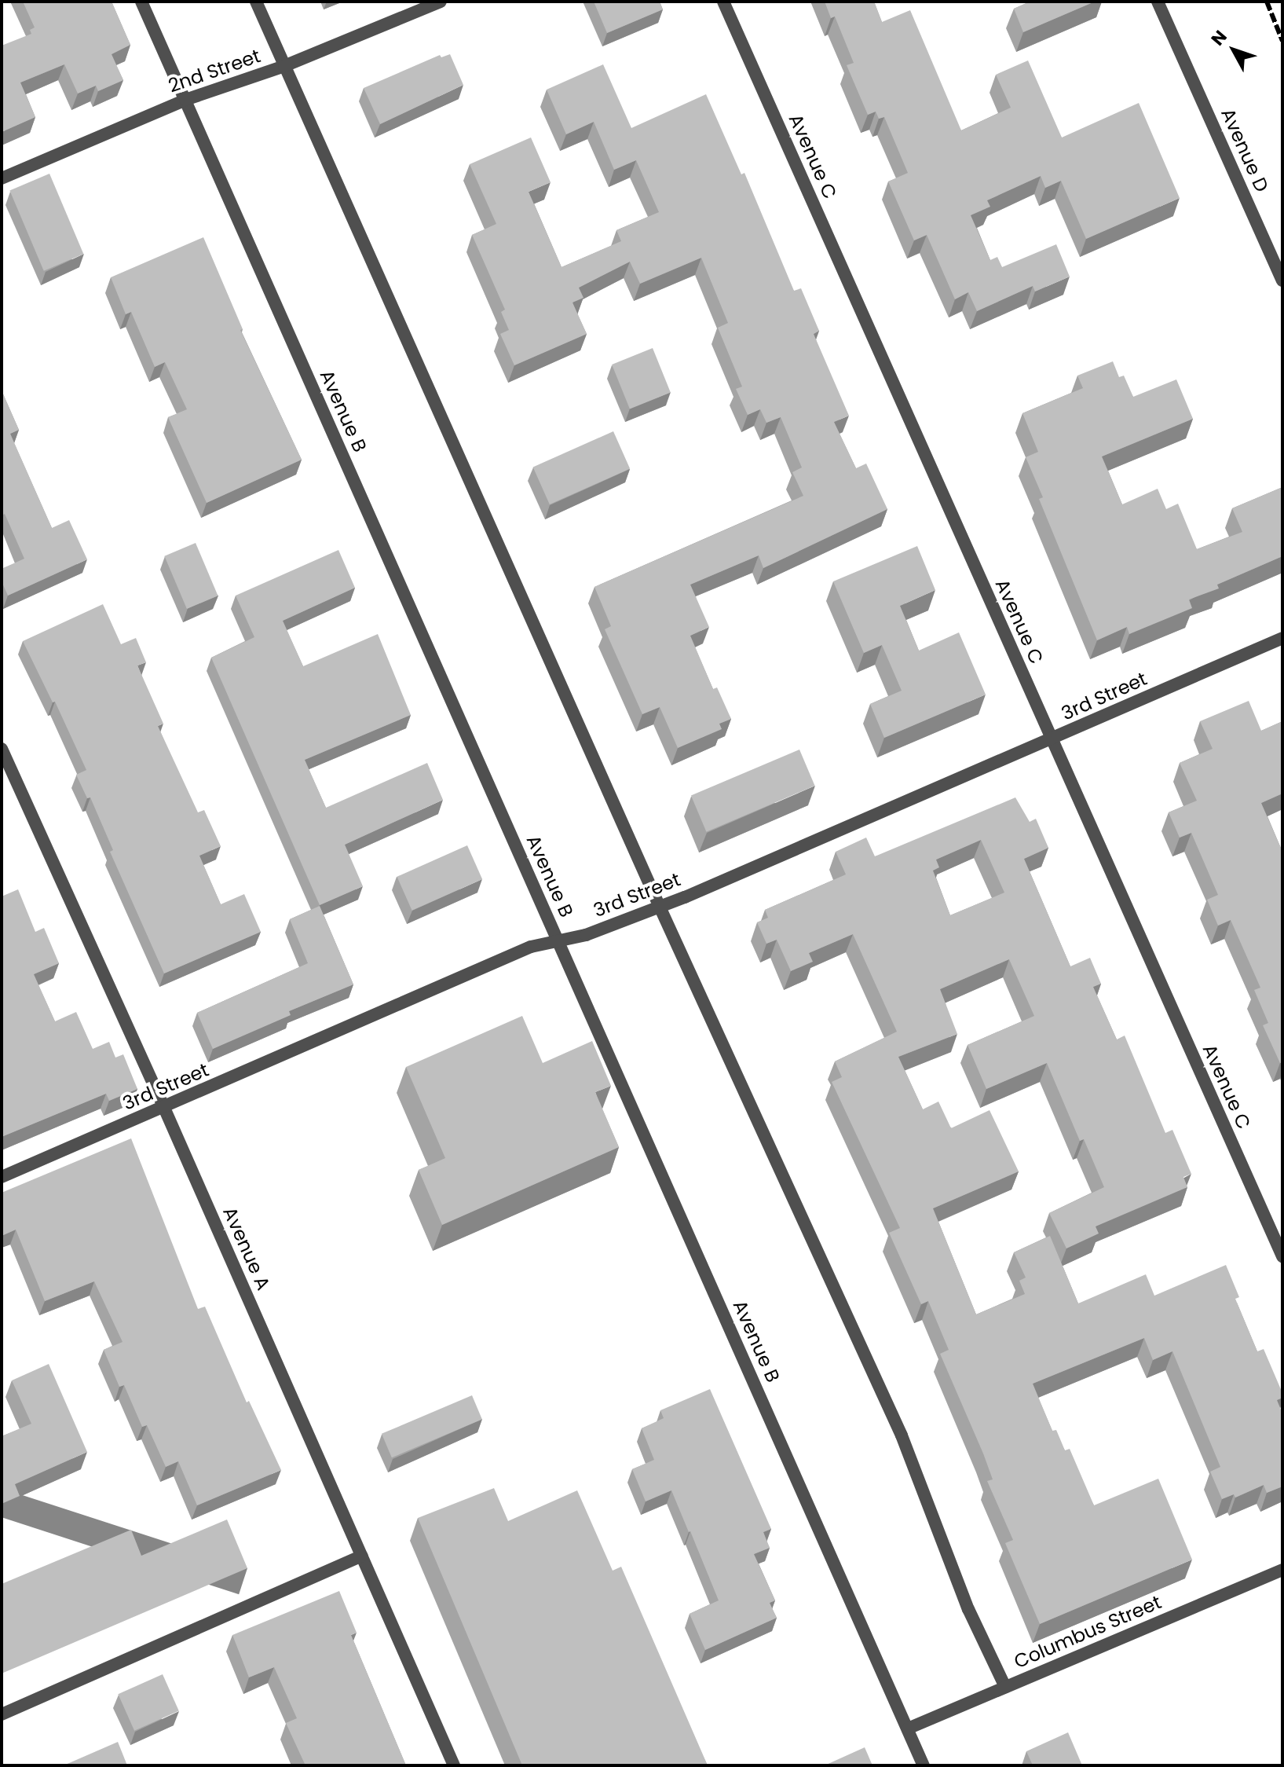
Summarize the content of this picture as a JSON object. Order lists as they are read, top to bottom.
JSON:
{
  "streets": {
    "street": [
      "2nd Street",
      "Avenue D",
      "Avenue C",
      "Avenue B",
      "3rd Street",
      "Avenue A",
      "Columbus Street"
    ]
  },
  "crossings": [
    ["2nd Street", "Avenue B"],
    ["Avenue C", "3rd Street"],
    ["Avenue B", "3rd Street"],
    ["Avenue B", "Columbus Street"],
    ["3rd Street", "Avenue A"]
  ],
  "north": "top left"
}
